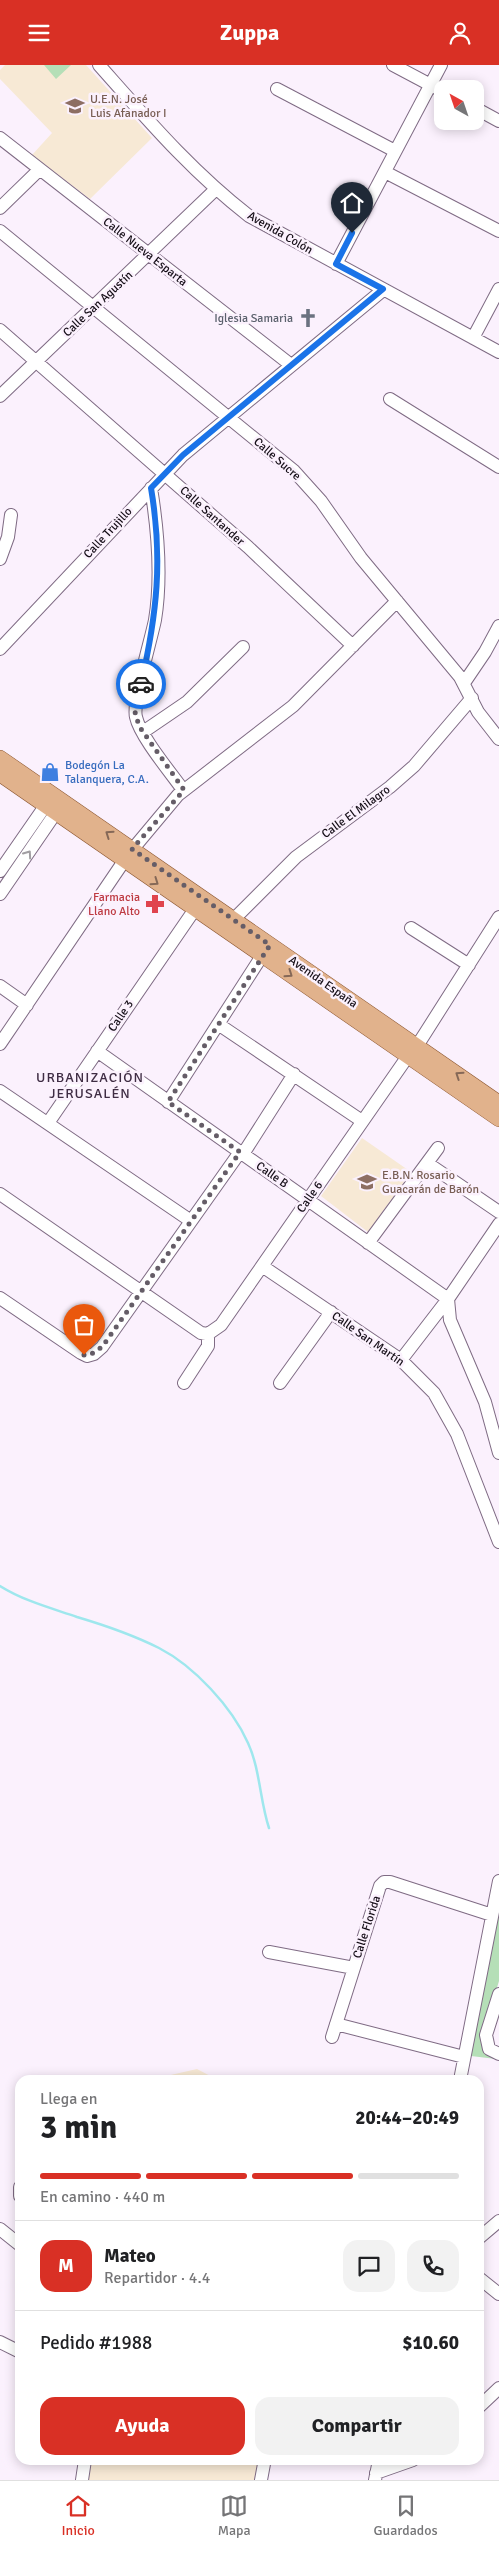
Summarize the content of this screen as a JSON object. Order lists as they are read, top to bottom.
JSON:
{
  "streets": {
    "main road": ["Avenida España"],
    "street": [
      "Avenida Colón",
      "Calle Nueva Esparta",
      "Calle San Agustín",
      "Calle Sucre",
      "Calle Santander",
      "Calle Trujillo",
      "Calle El Milagro",
      "Calle 3",
      "Calle B",
      "Calle 6",
      "Calle San Martín",
      "Calle Florida"
    ]
  },
  "crossings": [
    ["Avenida Colón", "Calle San Agustín"],
    ["Avenida Colón", "Calle Trujillo"],
    ["Calle Nueva Esparta", "Calle San Agustín"],
    ["Calle Nueva Esparta", "Calle Trujillo"],
    ["Calle San Agustín", "Calle Sucre"],
    ["Calle San Agustín", "Calle Santander"],
    ["Calle Sucre", "Calle Trujillo"],
    ["Calle Sucre", "Calle El Milagro"],
    ["Calle Santander", "Calle Trujillo"],
    ["Calle El Milagro", "Avenida España"],
    ["Avenida España", "Calle 3"],
    ["Avenida España", "Calle 6"],
    ["Calle 3", "Calle B"],
    ["Calle B", "Calle 6"],
    ["Calle 6", "Calle San Martín"]
  ],
  "districts": ["URBANIZACIÓN JERUSALÉN"],
  "places": {
    "school or university": ["U.E.N. José Luis Afanador I", "E.B.N. Rosario Guacarán de Barón"],
    "church": ["Iglesia Samaria"],
    "shop": ["Bodegón La Talanquera, C.A."],
    "pharmacy": ["Farmacia Llano Alto"]
  },
  "north": "top left",
  "page": {
    "header": "Zuppa",
    "heading": ["3 min", "Llega en", "20:44–20:49"],
    "panel": [
      "Mateo",
      "Repartidor · 4.4",
      "Pedido #1988",
      "$10.60"
    ],
    "bar": "En camino · 440 m",
    "round": "M",
    "buttons": ["Ayuda", "Compartir"],
    "tabs": ["Inicio", "Mapa", "Guardados"]
  }
}
